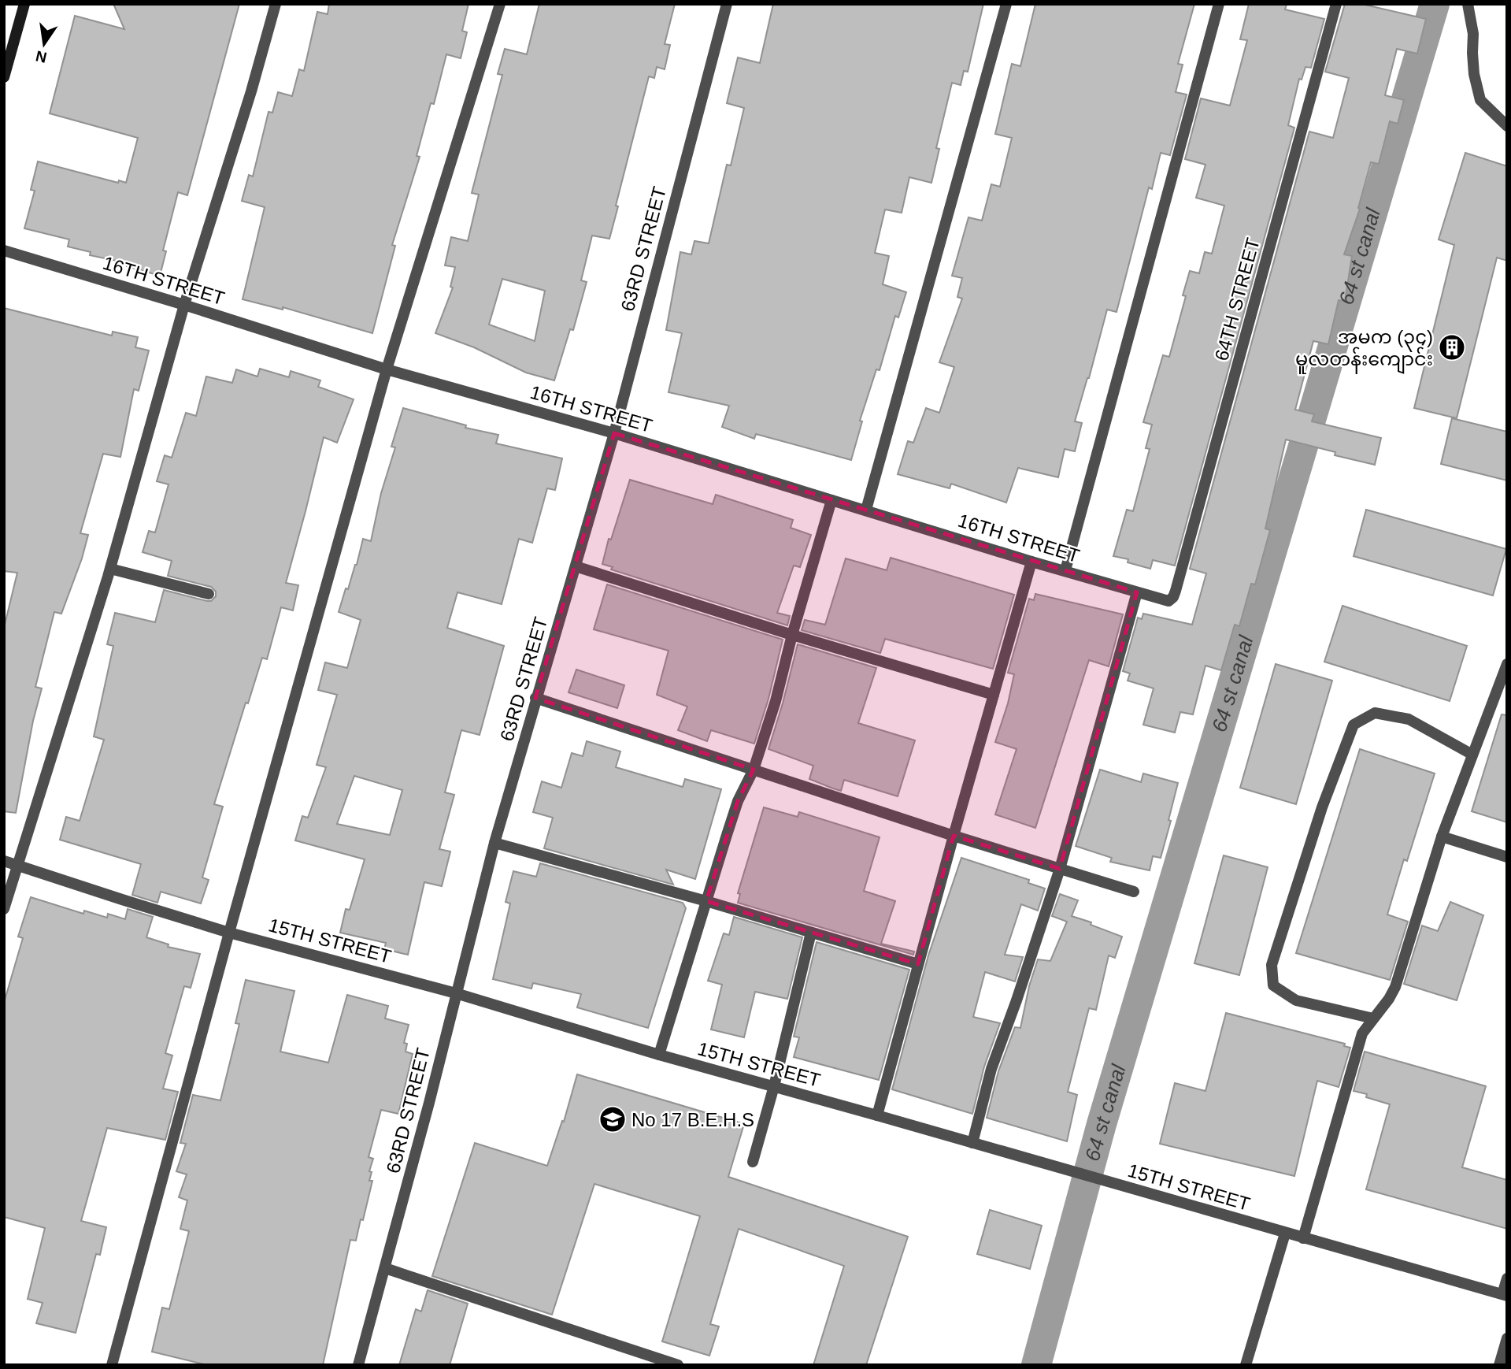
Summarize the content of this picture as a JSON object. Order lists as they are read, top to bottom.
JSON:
{
  "streets": {
    "street": [
      "63RD STREET",
      "16TH STREET",
      "64TH STREET",
      "15TH STREET"
    ]
  },
  "crossings": [
    ["63RD STREET", "16TH STREET"],
    ["63RD STREET", "15TH STREET"],
    ["16TH STREET", "64TH STREET"]
  ],
  "water": ["64 st canal"],
  "places": {
    "building": ["အမက (၃၄) မူလတန်းကျောင်း"],
    "school or university": ["No 17 B.E.H.S"]
  },
  "north": "bottom"
}
